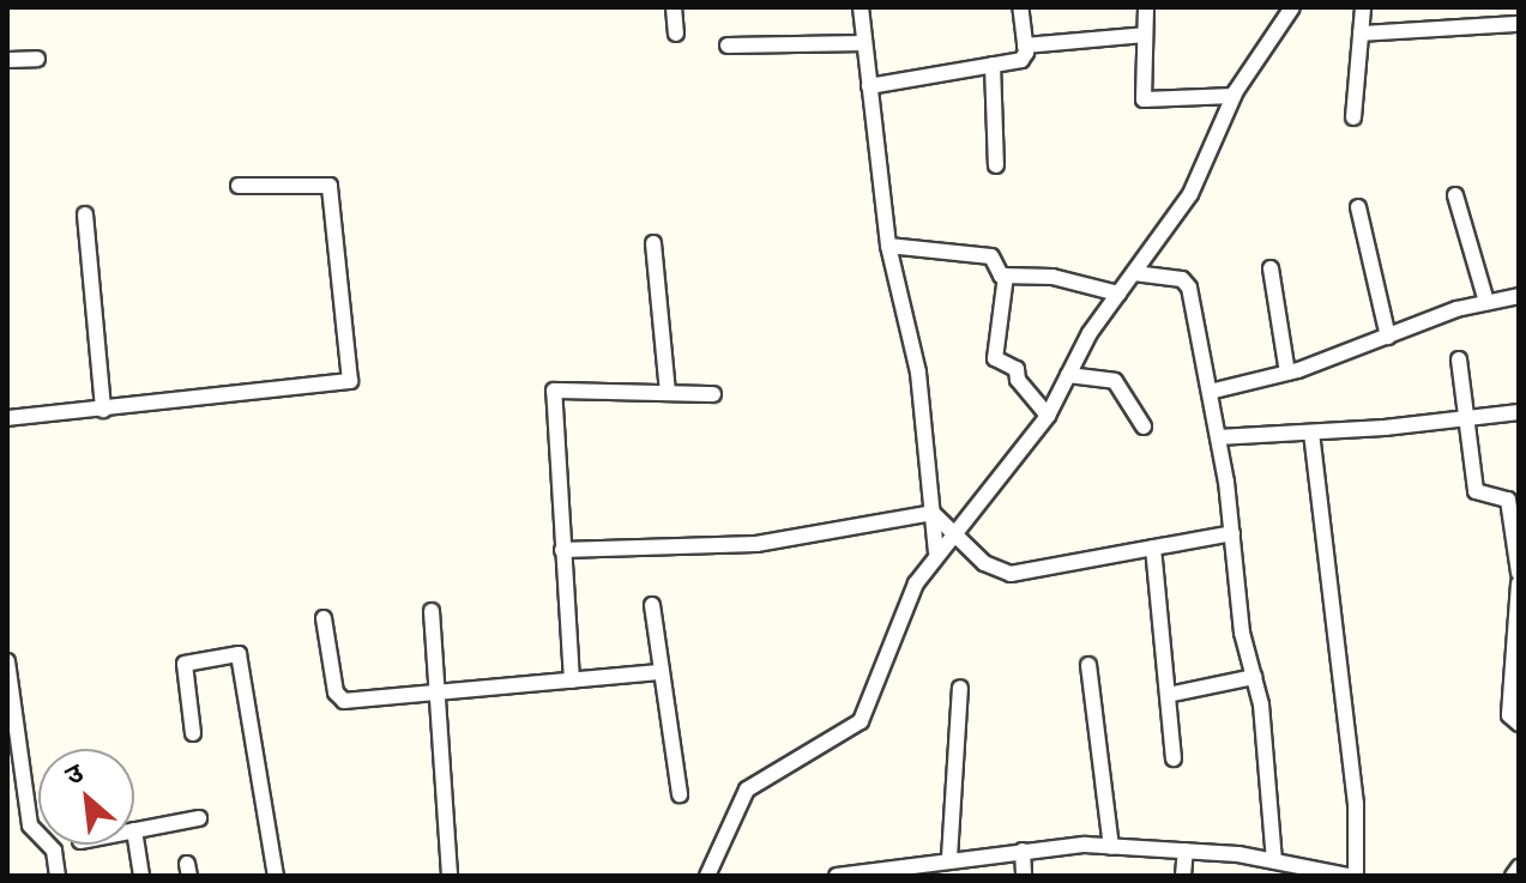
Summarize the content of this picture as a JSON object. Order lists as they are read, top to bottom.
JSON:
{
  "north": "top left"
}
